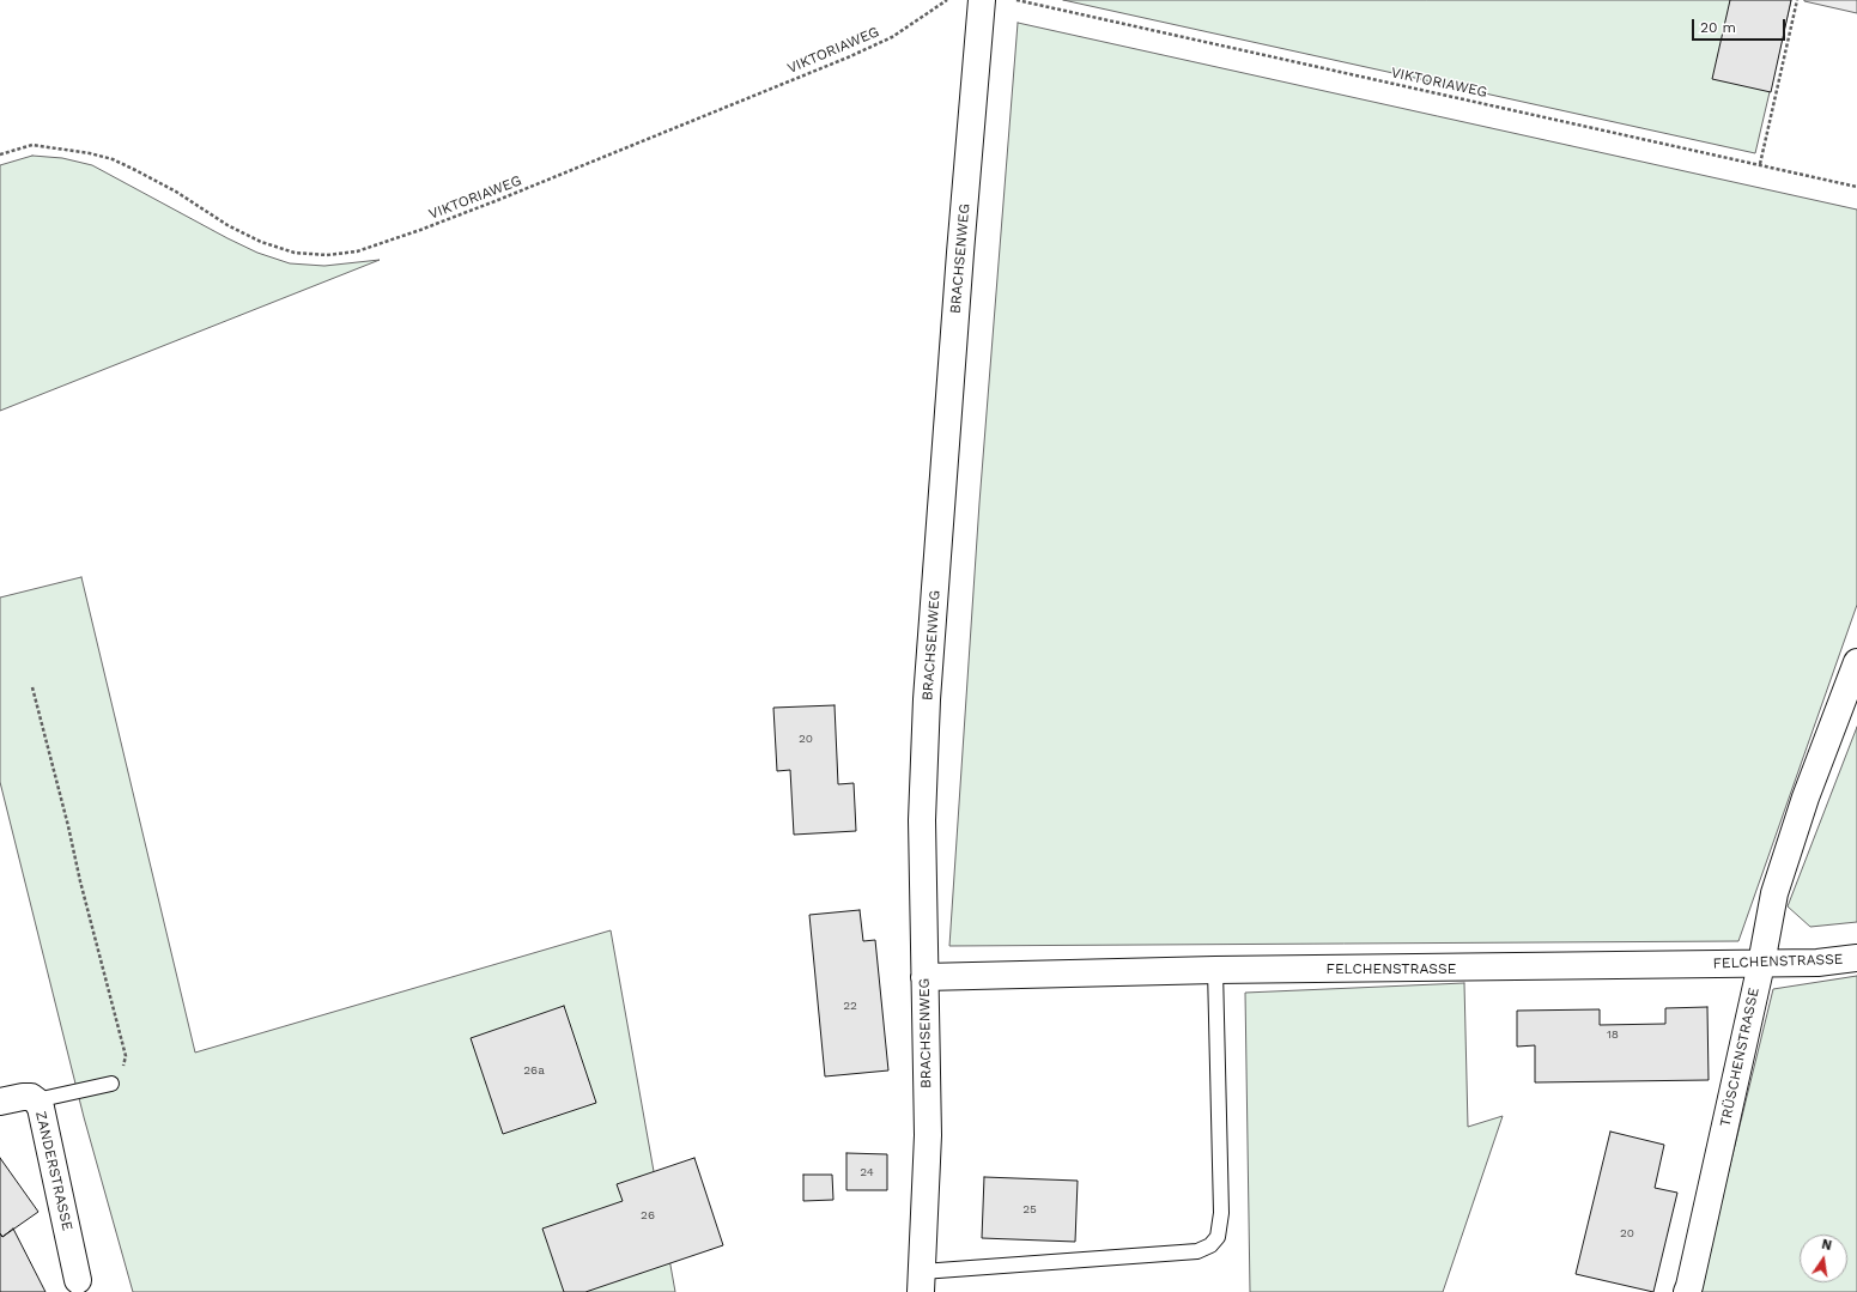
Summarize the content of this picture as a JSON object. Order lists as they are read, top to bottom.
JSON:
{
  "streets": {
    "street": [
      "BRACHSENWEG",
      "FELCHENSTRASSE",
      "TRÜSCHENSTRASSE",
      "ZANDERSTRASSE"
    ],
    "path": ["VIKTORIAWEG"]
  },
  "crossings": [
    ["BRACHSENWEG", "FELCHENSTRASSE"],
    ["FELCHENSTRASSE", "TRÜSCHENSTRASSE"]
  ],
  "house_numbers": [
    "20",
    "22",
    "18",
    "26a",
    "24",
    "25",
    "26",
    "20"
  ],
  "scale_bar": "20 m",
  "north": "top"
}
